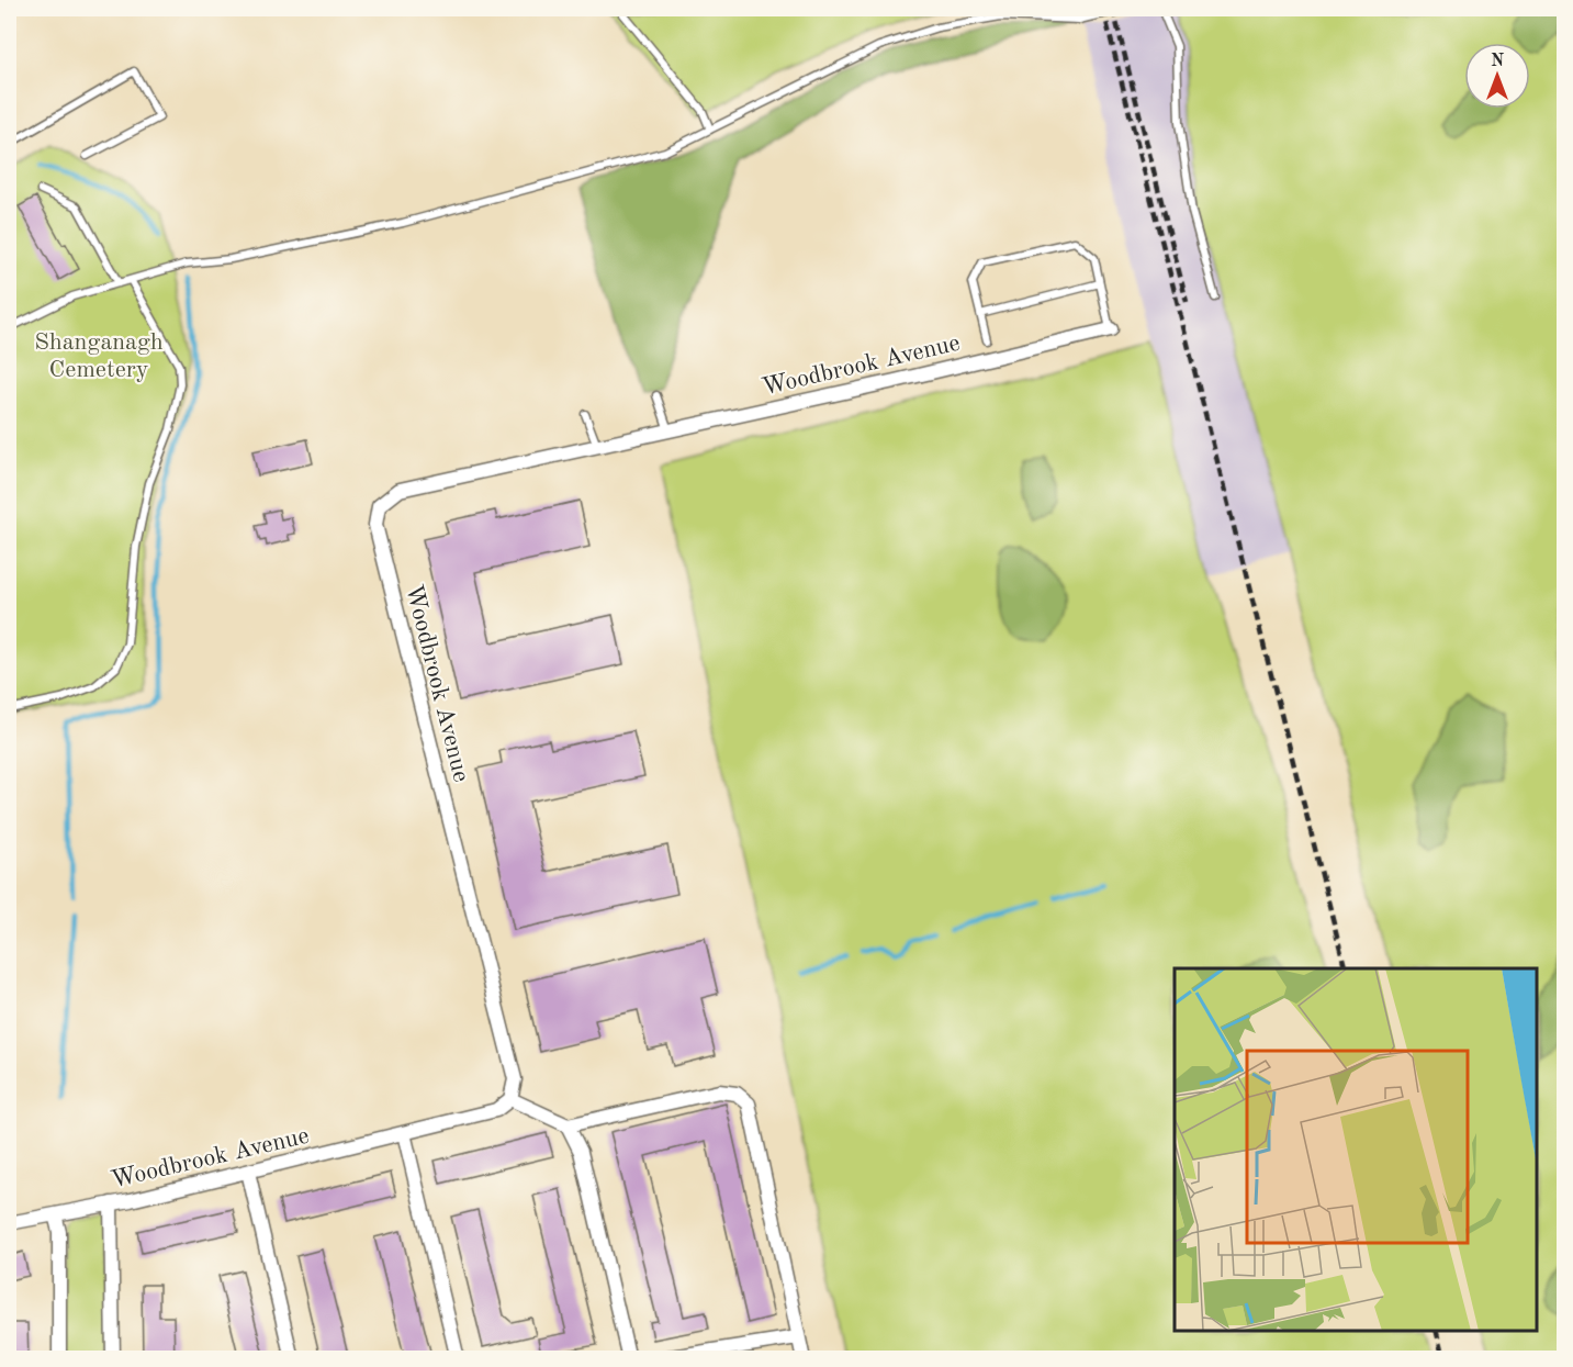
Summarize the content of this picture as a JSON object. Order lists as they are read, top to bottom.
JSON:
{
  "streets": {
    "street": ["Woodbrook Avenue"]
  },
  "parks": ["Shanganagh Cemetery"],
  "north": "top"
}
